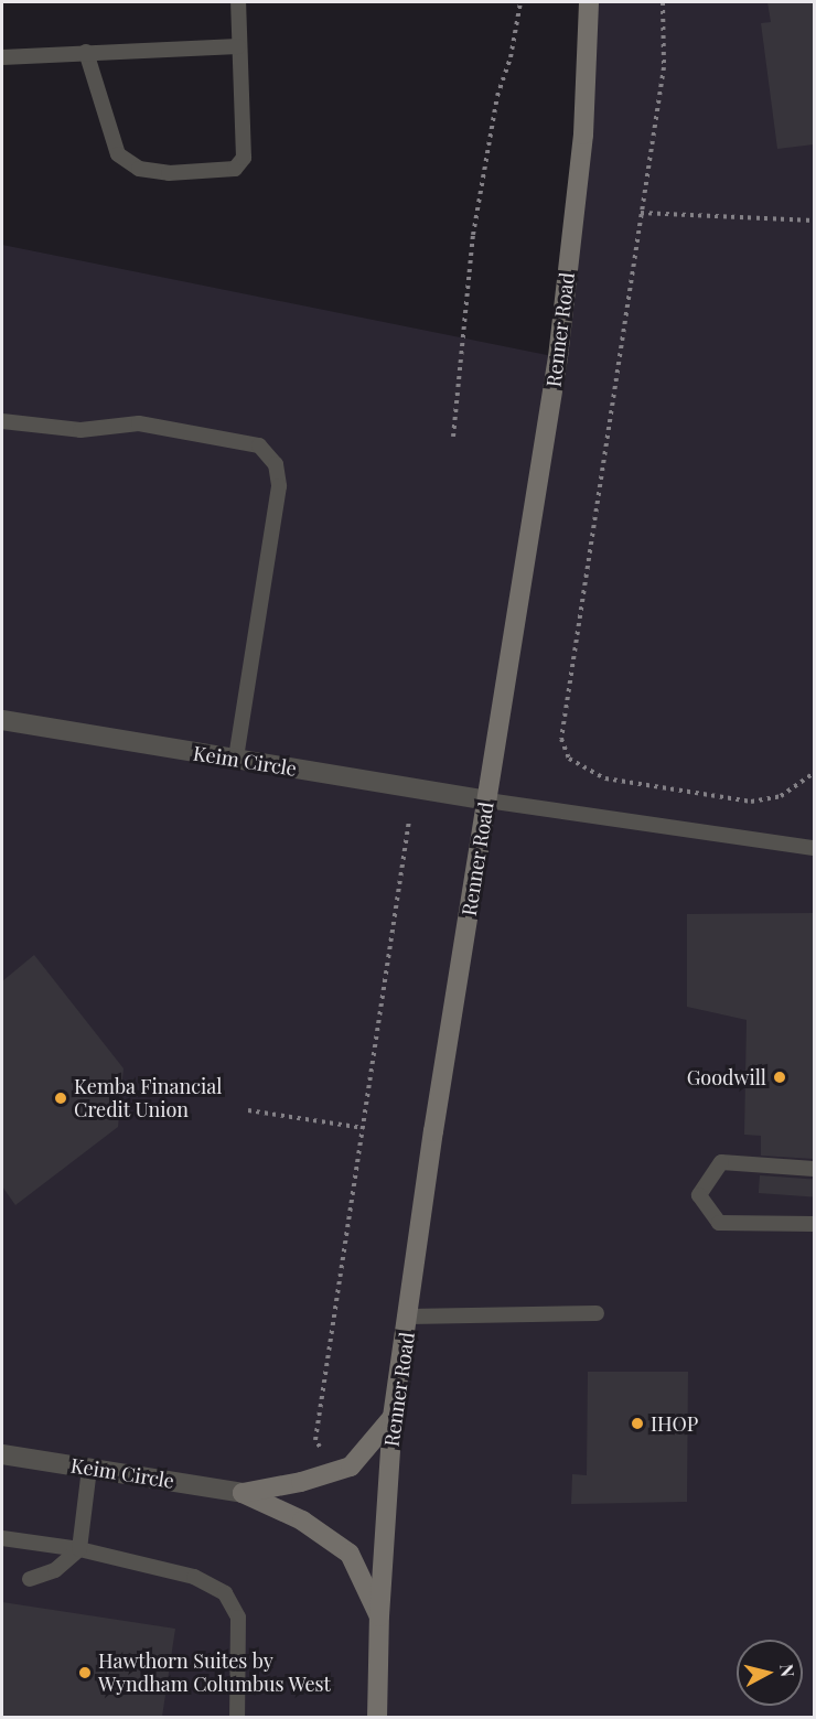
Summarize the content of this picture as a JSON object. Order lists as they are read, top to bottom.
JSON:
{
  "streets": {
    "main road": ["Renner Road"],
    "street": ["Keim Circle"]
  },
  "crossings": [
    ["Renner Road", "Keim Circle"]
  ],
  "places": [
    "Goodwill",
    "Kemba Financial Credit Union",
    "IHOP",
    "Hawthorn Suites by Wyndham Columbus West"
  ],
  "north": "right"
}
